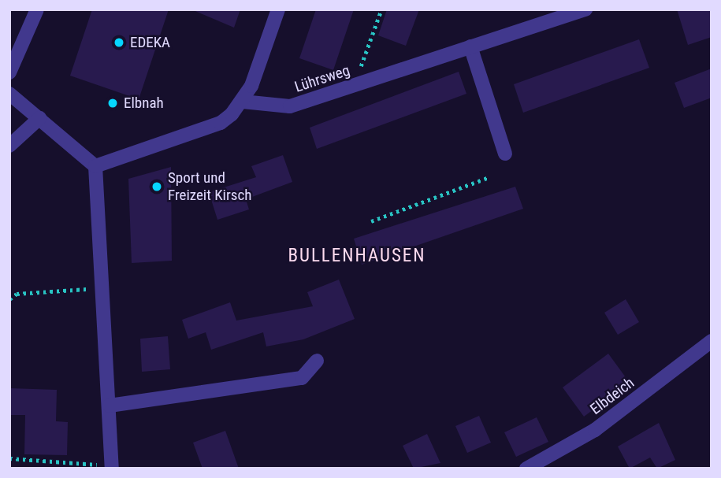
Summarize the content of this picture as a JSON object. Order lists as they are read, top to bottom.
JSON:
{
  "streets": {
    "street": ["Lührsweg", "Elbdeich"]
  },
  "districts": ["BULLENHAUSEN"],
  "places": ["EDEKA", "Elbnah", "Sport und Freizeit Kirsch"]
}
